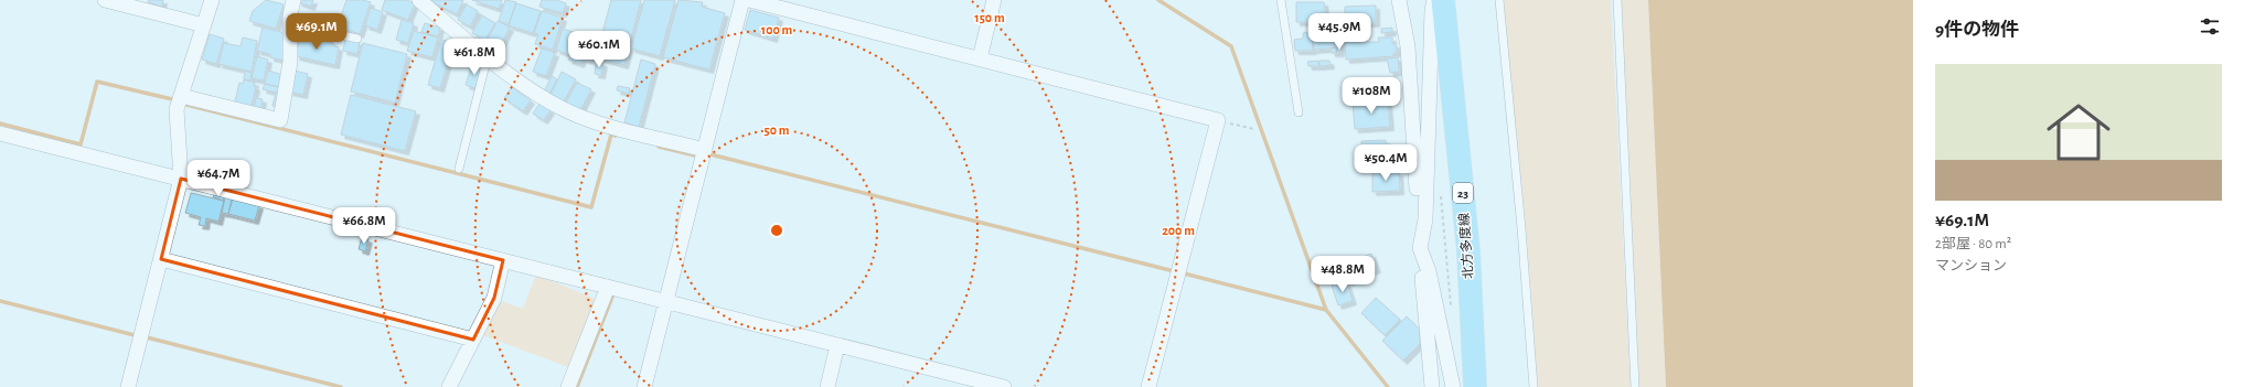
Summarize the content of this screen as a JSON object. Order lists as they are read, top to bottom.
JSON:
{
  "streets": {
    "main road": ["23", "北方多度線"]
  },
  "page": {
    "heading": "9件の物件",
    "price": [
      "¥69.1M",
      "¥45.9M",
      "¥60.1M",
      "¥61.8M",
      "¥108M",
      "¥50.4M",
      "¥64.7M",
      "¥66.8M",
      "¥48.8M"
    ],
    "list": [
      {
        "name": "¥69.1M",
        "note": "2部屋 · 80 m² · マンション"
      }
    ]
  },
  "rings": [
    "150 m",
    "100 m",
    "50 m",
    "200 m"
  ]
}
